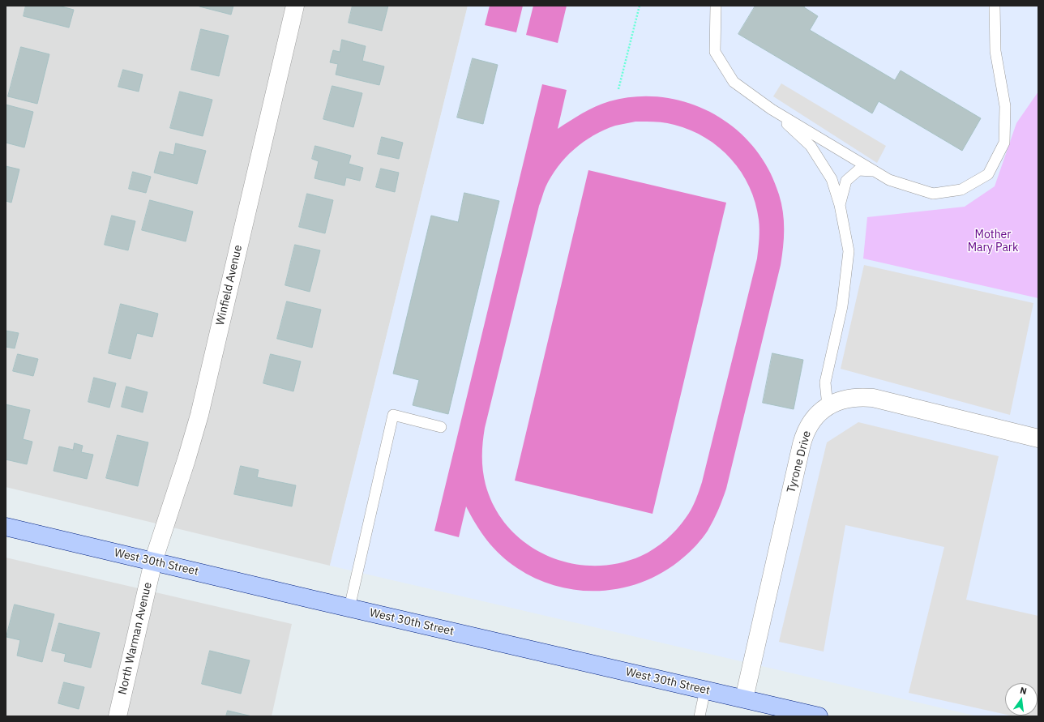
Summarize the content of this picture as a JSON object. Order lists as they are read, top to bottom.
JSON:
{
  "streets": {
    "main road": ["West 30th Street"],
    "street": ["Winfield Avenue", "Tyrone Drive", "North Warman Avenue"]
  },
  "crossings": [
    ["Winfield Avenue", "West 30th Street"],
    ["Winfield Avenue", "North Warman Avenue"],
    ["Tyrone Drive", "West 30th Street"],
    ["West 30th Street", "North Warman Avenue"]
  ],
  "parks": ["Mother Mary Park"],
  "north": "top"
}
